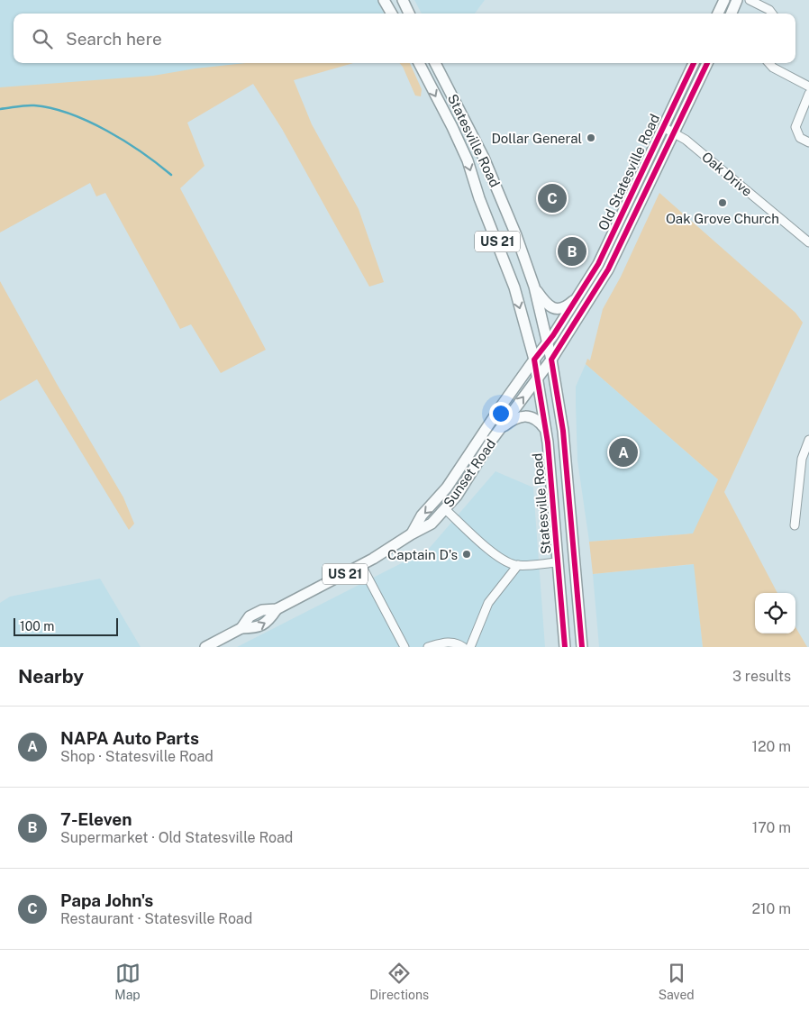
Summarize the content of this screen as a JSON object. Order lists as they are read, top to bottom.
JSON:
{
  "streets": {
    "main road": [
      "Statesville Road",
      "Old Statesville Road",
      "US 21",
      "Sunset Road"
    ],
    "street": ["Oak Drive"]
  },
  "crossings": [
    ["Statesville Road", "Old Statesville Road"],
    ["Statesville Road", "Sunset Road"],
    ["Old Statesville Road", "Oak Drive"],
    ["Old Statesville Road", "Sunset Road"]
  ],
  "places": ["Dollar General", "Oak Grove Church", "Captain D's"],
  "scale_bar": "100 m",
  "page": {
    "search": "Search here",
    "pins": ["C", "B", "A"],
    "scale": "100 m",
    "heading": ["Nearby", "3 results"],
    "list": [
      {
        "mark": "A",
        "name": "NAPA Auto Parts",
        "note": "Shop · Statesville Road",
        "value": "120 m"
      },
      {
        "mark": "B",
        "name": "7-Eleven",
        "note": "Supermarket · Old Statesville Road",
        "value": "170 m"
      },
      {
        "mark": "C",
        "name": "Papa John's",
        "note": "Restaurant · Statesville Road",
        "value": "210 m"
      }
    ],
    "nav": ["Map", "Directions", "Saved"]
  }
}
